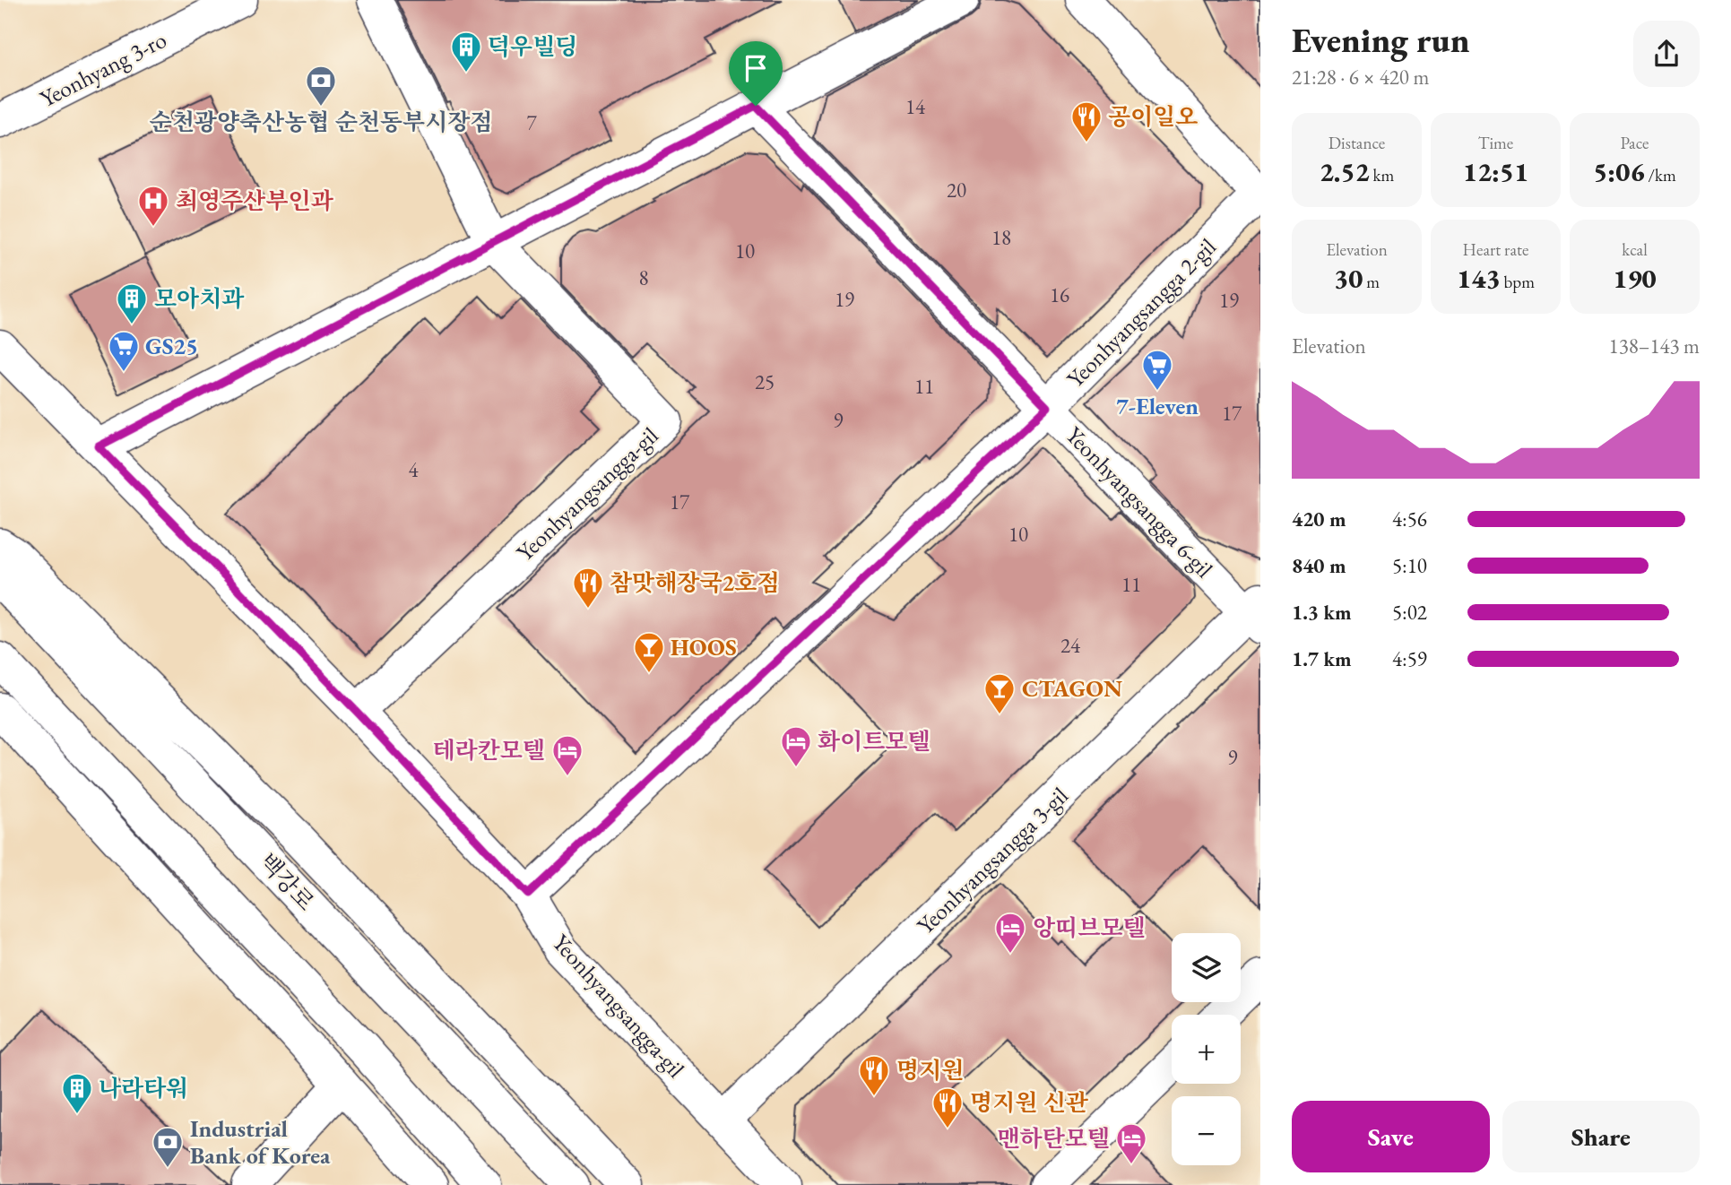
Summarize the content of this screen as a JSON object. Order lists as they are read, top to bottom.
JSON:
{
  "streets": {
    "street": [
      "Yeonhyang 3-ro",
      "Yeonhyangsangga 2-gil",
      "Yeonhyangsangga-gil",
      "Yeonhyangsangga 6-gil",
      "Yeonhyangsangga 3-gil",
      "백강로"
    ]
  },
  "crossings": [
    ["Yeonhyangsangga 2-gil", "Yeonhyangsangga-gil"],
    ["Yeonhyangsangga 2-gil", "Yeonhyangsangga 6-gil"],
    ["Yeonhyangsangga-gil", "Yeonhyangsangga 3-gil"],
    ["Yeonhyangsangga 6-gil", "Yeonhyangsangga 3-gil"]
  ],
  "places": {
    "building": ["덕우빌딩", "모아치과", "나라타워"],
    "bank": ["순천광양축산농협 순천동부시장점", "Industrial Bank of Korea"],
    "restaurant": [
      "공이일오",
      "참맛해장국2호점",
      "명지원",
      "명지원 신관"
    ],
    "hospital": ["최영주산부인과"],
    "supermarket": ["GS25", "7-Eleven"],
    "bar": ["HOOS", "CTAGON"],
    "hotel": [
      "화이트모텔",
      "테라칸모텔",
      "앙띠브모텔",
      "맨하탄모텔"
    ]
  },
  "house_numbers": [
    "14",
    "7",
    "20",
    "18",
    "10",
    "8",
    "16",
    "19",
    "19",
    "25",
    "11",
    "17",
    "9",
    "4",
    "17",
    "10",
    "11",
    "24",
    "9"
  ],
  "page": {
    "heading": ["Evening run", "21:28 · 6 × 420 m"],
    "stats": [
      ["Distance", "2.52 km"],
      ["Time", "12:51"],
      ["Pace", "5:06 /km"],
      ["Elevation", "30 m"],
      ["Heart rate", "143 bpm"],
      ["kcal", "190"]
    ],
    "chart": ["Elevation", "138–143 m"],
    "list": [
      {
        "name": "420 m",
        "note": "4:56"
      },
      {
        "name": "840 m",
        "note": "5:10"
      },
      {
        "name": "1.3 km",
        "note": "5:02"
      },
      {
        "name": "1.7 km",
        "note": "4:59"
      }
    ],
    "map_buttons": ["+", "−"],
    "buttons": ["Save", "Share"]
  }
}
